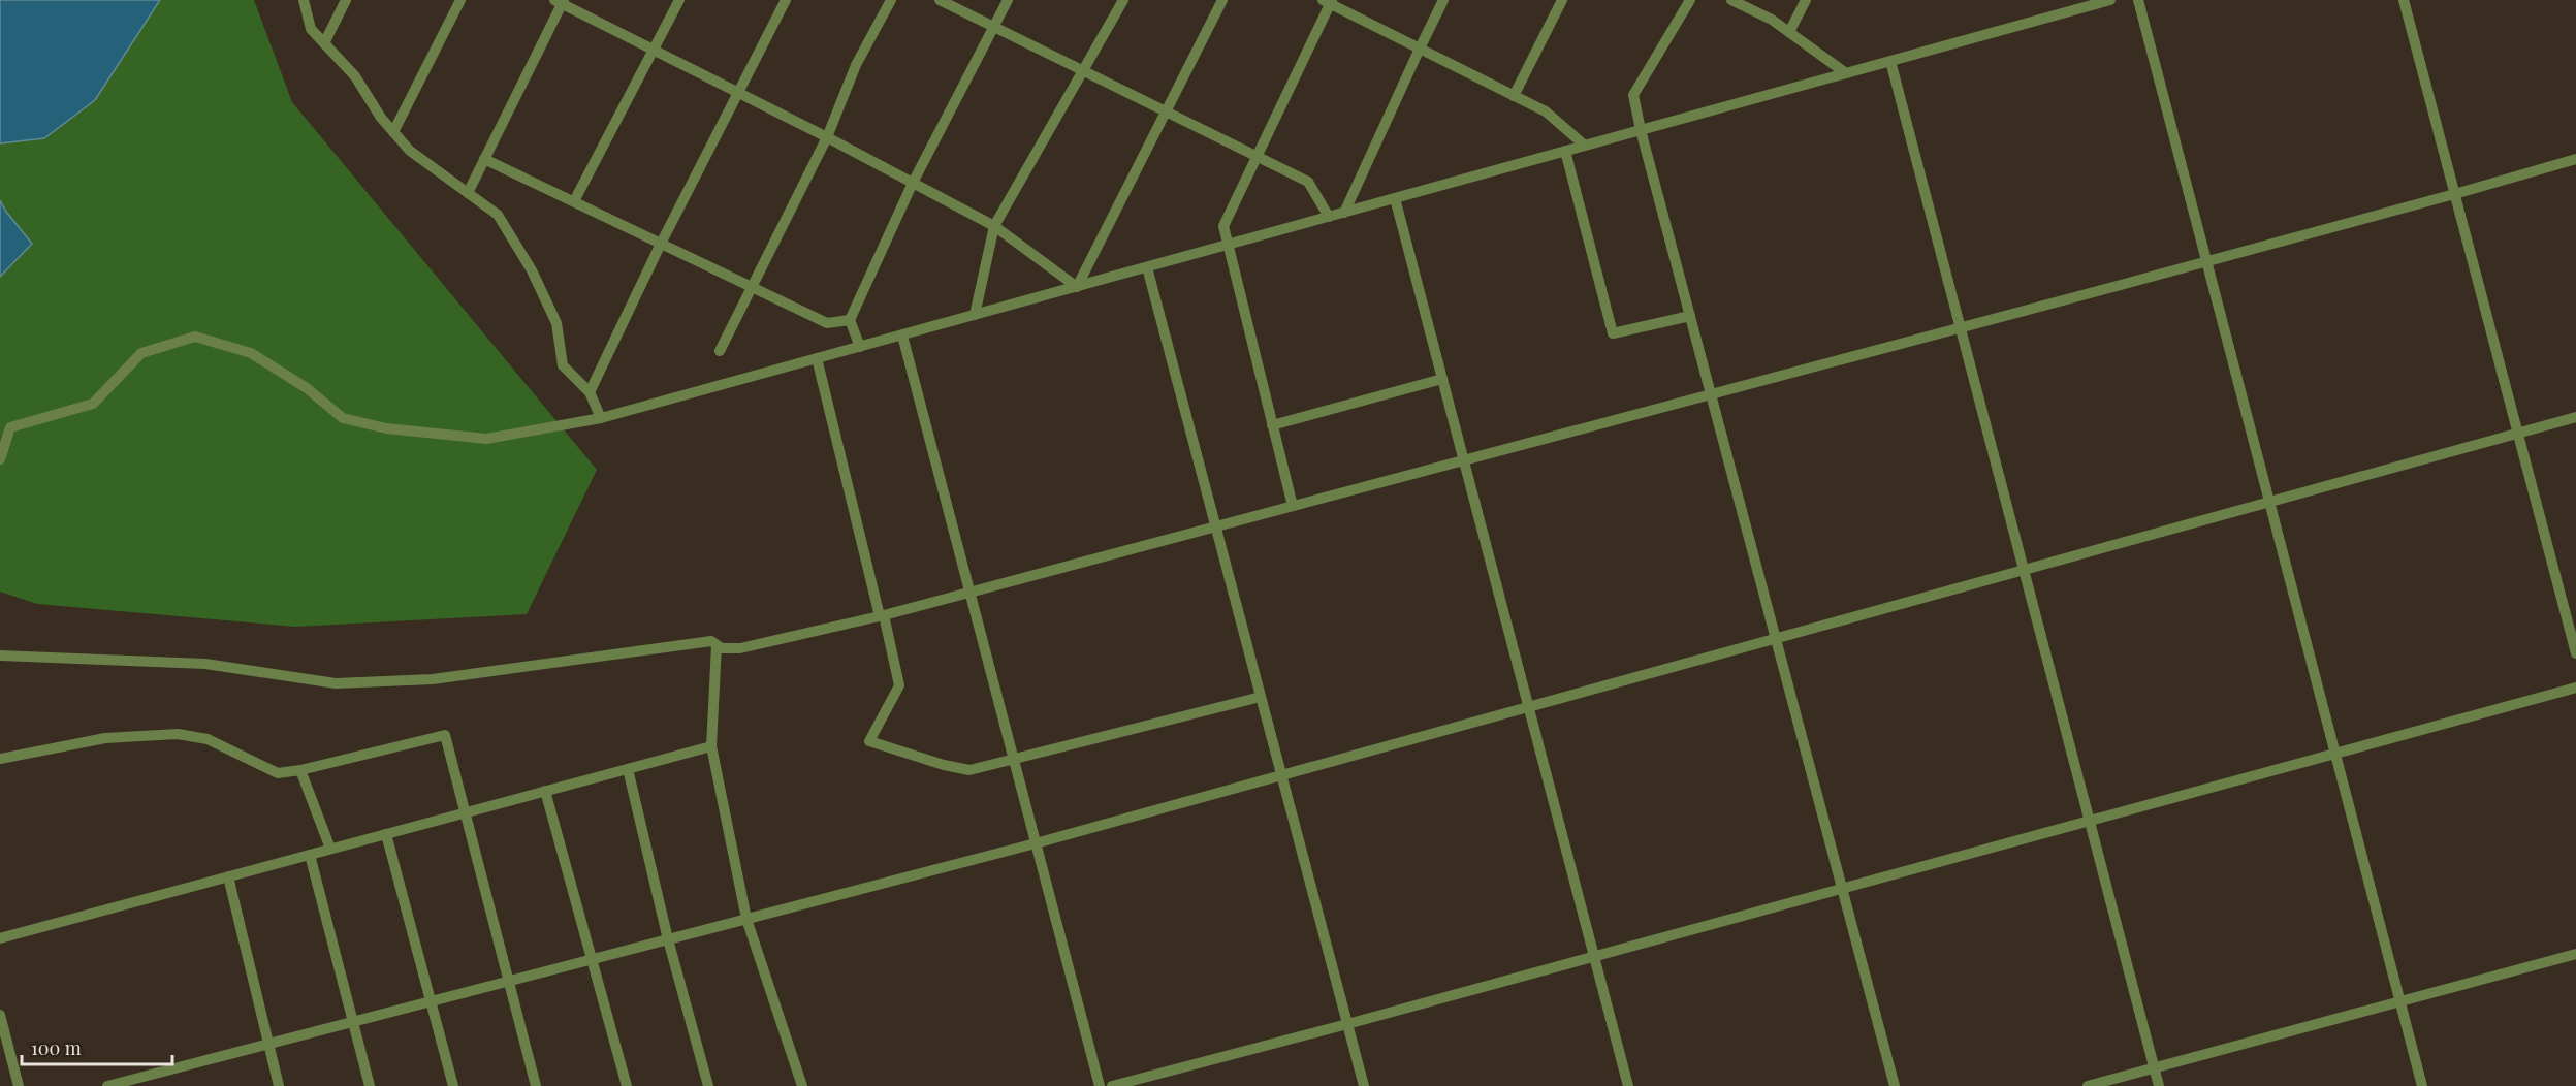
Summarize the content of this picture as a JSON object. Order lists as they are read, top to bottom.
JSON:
{
  "scale_bar": "100 m"
}
